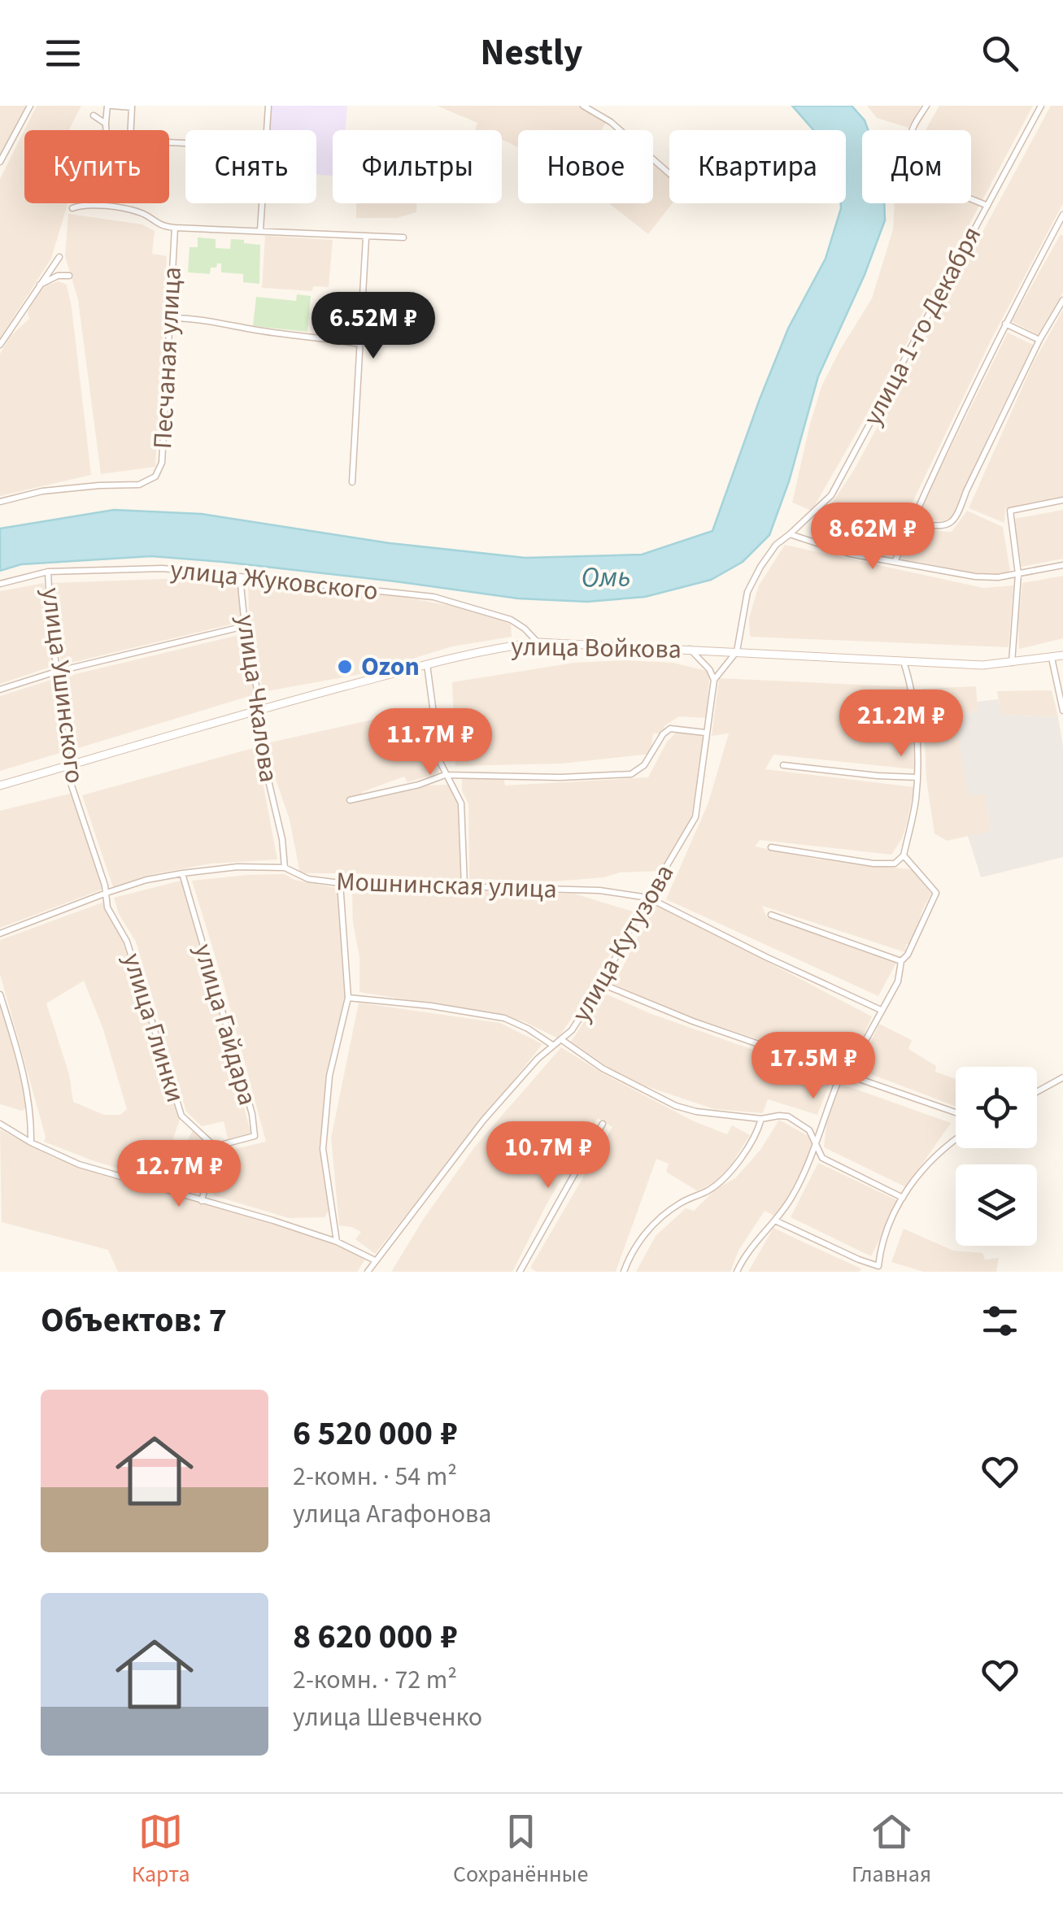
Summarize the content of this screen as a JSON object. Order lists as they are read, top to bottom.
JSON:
{
  "streets": {
    "main road": ["улица Войкова"],
    "street": [
      "улица 1-го Декабря",
      "Песчаная улица",
      "улица Жуковского",
      "улица Ушинского",
      "улица Чкалова",
      "Мошнинская улица",
      "улица Кутузова",
      "улица Гайдара",
      "улица Глинки"
    ]
  },
  "crossings": [
    ["улица 1-го Декабря", "улица Войкова"],
    ["улица 1-го Декабря", "улица Кутузова"],
    ["улица Жуковского", "улица Войкова"],
    ["улица Жуковского", "улица Ушинского"],
    ["улица Жуковского", "улица Чкалова"],
    ["улица Войкова", "улица Ушинского"],
    ["улица Войкова", "улица Чкалова"],
    ["улица Войкова", "улица Кутузова"],
    ["улица Ушинского", "Мошнинская улица"],
    ["улица Ушинского", "улица Глинки"],
    ["улица Чкалова", "Мошнинская улица"],
    ["Мошнинская улица", "улица Кутузова"],
    ["Мошнинская улица", "улица Гайдара"],
    ["Мошнинская улица", "улица Глинки"],
    ["улица Гайдара", "улица Глинки"]
  ],
  "water": ["Омь"],
  "places": ["Ozon"],
  "page": {
    "header": "Nestly",
    "chip": [
      "Купить",
      "Снять",
      "Фильтры",
      "Новое",
      "Квартира",
      "Дом"
    ],
    "price": [
      "6.52M ₽",
      "8.62M ₽",
      "21.2M ₽",
      "11.7M ₽",
      "17.5M ₽",
      "10.7M ₽",
      "12.7M ₽"
    ],
    "heading": "Объектов: 7",
    "list": [
      {
        "name": "6 520 000 ₽",
        "note": "2-комн. · 54 m² · улица Агафонова"
      },
      {
        "name": "8 620 000 ₽",
        "note": "2-комн. · 72 m² · улица Шевченко"
      }
    ],
    "tabs": ["Карта", "Сохранённые", "Главная"]
  }
}
